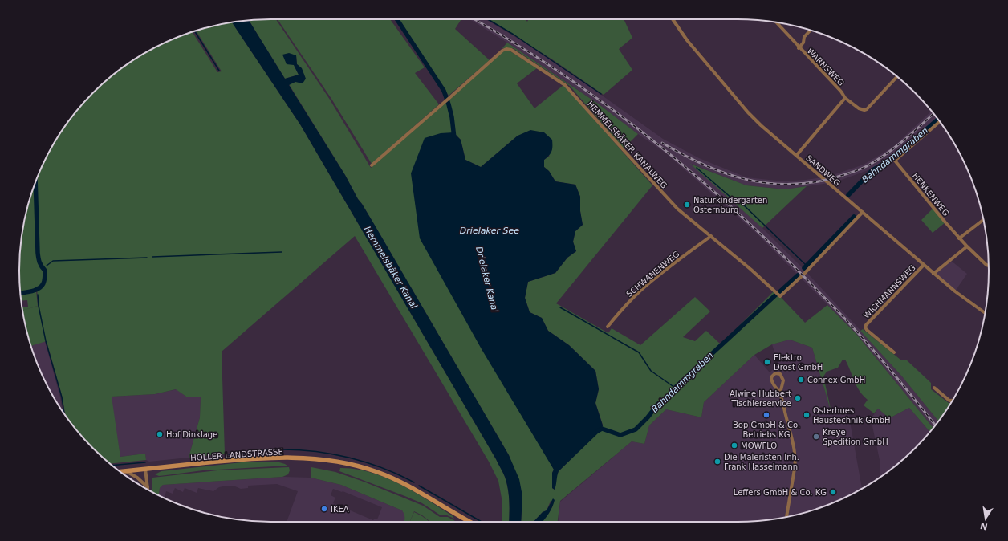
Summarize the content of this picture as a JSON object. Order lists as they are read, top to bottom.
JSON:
{
  "streets": {
    "main road": ["HOLLER LANDSTRASSE"],
    "street": [
      "WARNSWEG",
      "HEMMELSBÄKER KANALWEG",
      "SANDWEG",
      "HENKENWEG",
      "SCHWANENWEG",
      "WICHMANNSWEG"
    ]
  },
  "crossings": [
    ["WARNSWEG", "SANDWEG"],
    ["HEMMELSBÄKER KANALWEG", "SANDWEG"],
    ["HEMMELSBÄKER KANALWEG", "SCHWANENWEG"],
    ["SANDWEG", "WICHMANNSWEG"]
  ],
  "water": [
    "Bahndammgraben",
    "Drielaker See",
    "Hemmelsbäker Kanal",
    "Drielaker Kanal"
  ],
  "places": [
    "Naturkindergarten Osternburg",
    "Elektro Drost GmbH",
    "Connex GmbH",
    "Alwine Hubbert Tischlerservice",
    "Bop GmbH & Co. Betriebs KG",
    "Osterhues Haustechnik GmbH",
    "Hof Dinklage",
    "Kreye Spedition GmbH",
    "MOWFLO",
    "Die Maleristen Inh. Frank Hasselmann",
    "Leffers GmbH & Co. KG",
    "IKEA"
  ],
  "north": "bottom"
}
